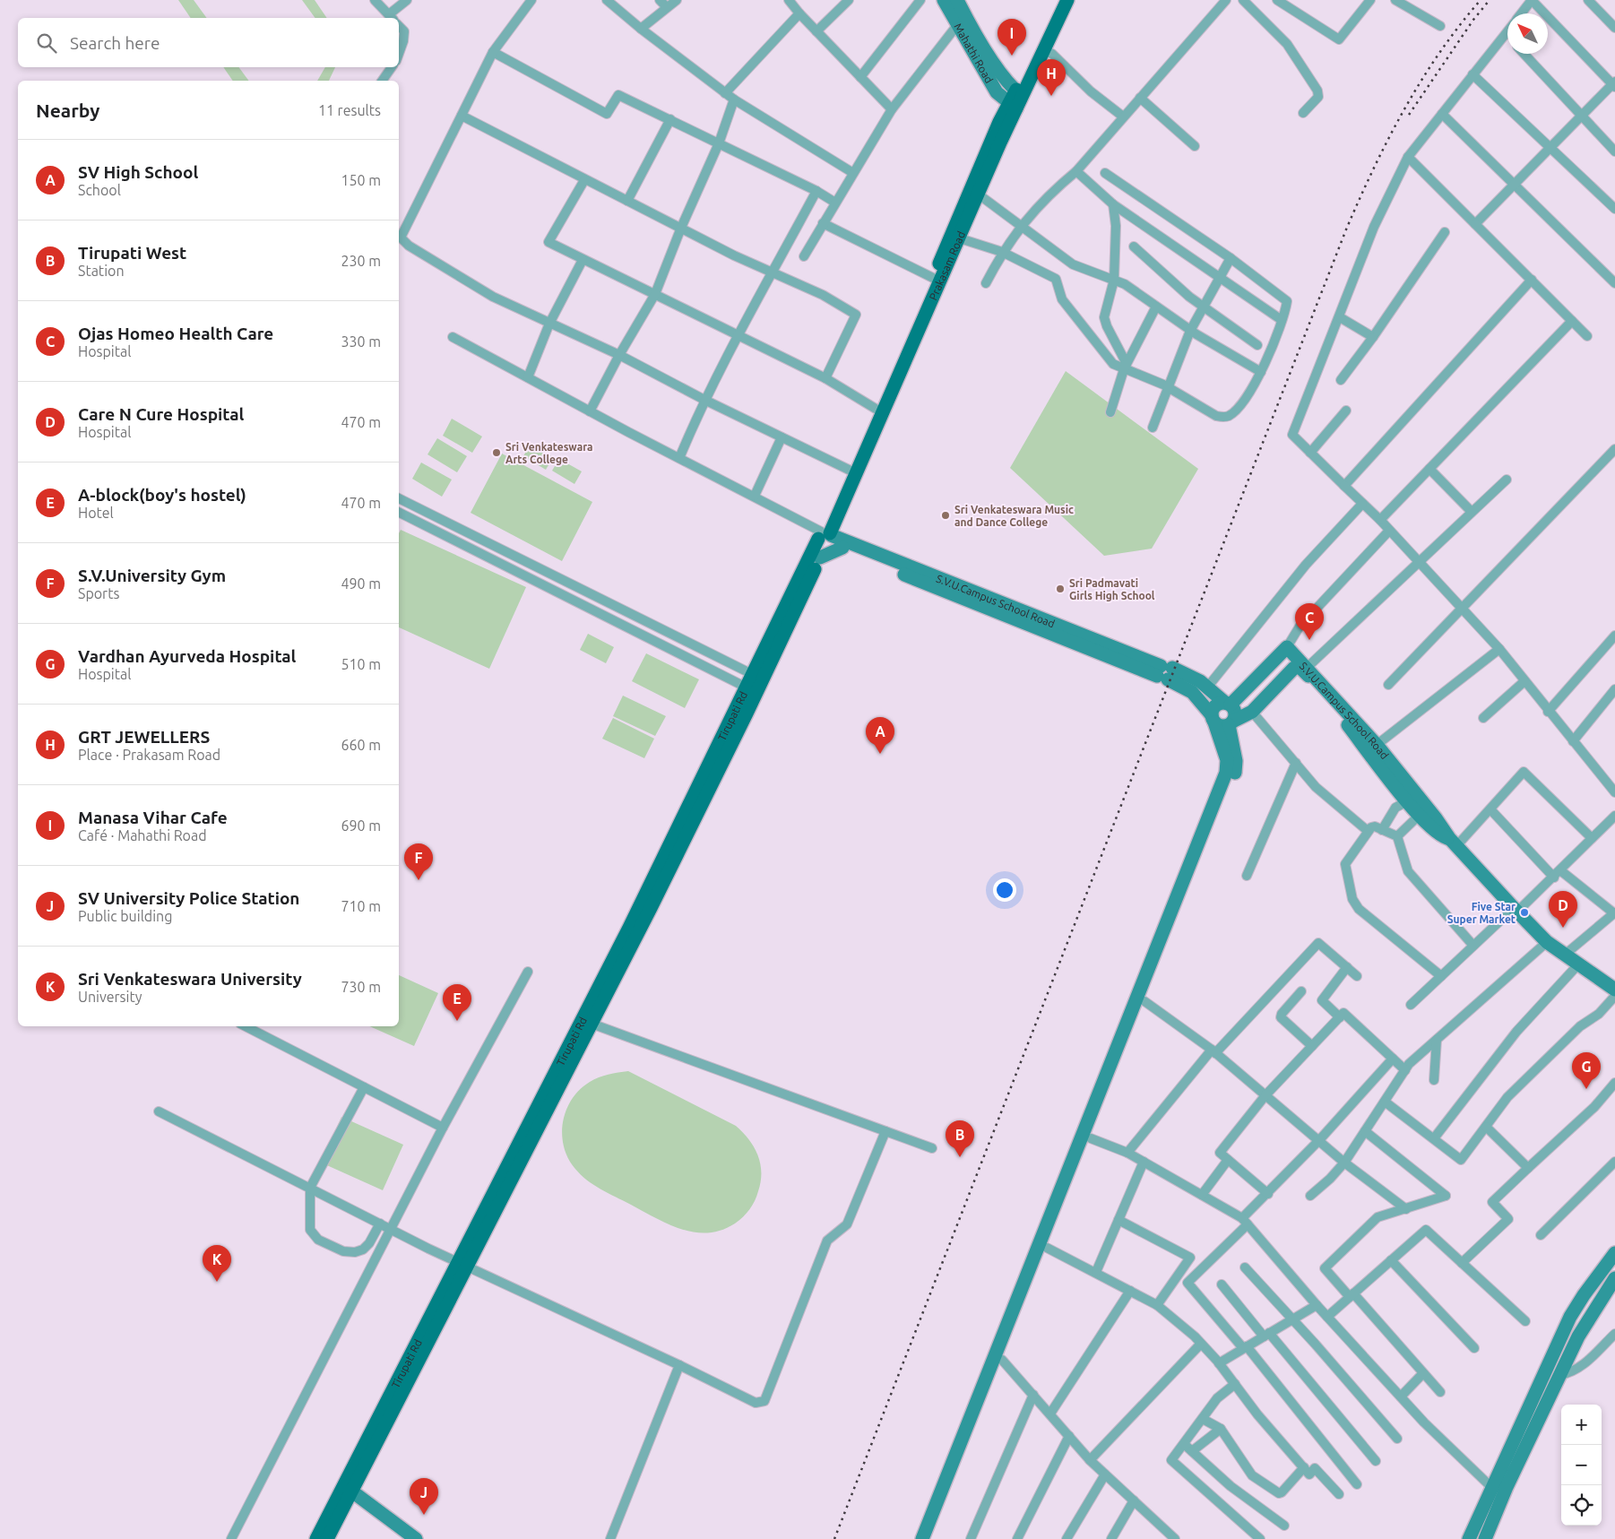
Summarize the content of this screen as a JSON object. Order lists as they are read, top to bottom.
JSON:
{
  "streets": {
    "main road": ["Prakasam Road", "Tirupati Rd"],
    "street": ["Mahathi Road", "S.V.U.Campus School Road"]
  },
  "crossings": [
    ["Mahathi Road", "Prakasam Road"],
    ["Prakasam Road", "S.V.U.Campus School Road"],
    ["Prakasam Road", "Tirupati Rd"],
    ["S.V.U.Campus School Road", "Tirupati Rd"]
  ],
  "places": [
    "Sri Venkateswara Arts College",
    "Sri Venkateswara Music and Dance College",
    "Sri Padmavati Girls High School",
    "Five Star Super Market"
  ],
  "north": "top left",
  "page": {
    "search": "Search here",
    "pins": [
      "I",
      "H",
      "C",
      "A",
      "F",
      "D",
      "E",
      "G",
      "B",
      "K",
      "J"
    ],
    "heading": ["Nearby", "11 results"],
    "list": [
      {
        "mark": "A",
        "name": "SV High School",
        "note": "School",
        "value": "150 m"
      },
      {
        "mark": "B",
        "name": "Tirupati West",
        "note": "Station",
        "value": "230 m"
      },
      {
        "mark": "C",
        "name": "Ojas Homeo Health Care",
        "note": "Hospital",
        "value": "330 m"
      },
      {
        "mark": "D",
        "name": "Care N Cure Hospital",
        "note": "Hospital",
        "value": "470 m"
      },
      {
        "mark": "E",
        "name": "A-block(boy's hostel)",
        "note": "Hotel",
        "value": "470 m"
      },
      {
        "mark": "F",
        "name": "S.V.University Gym",
        "note": "Sports",
        "value": "490 m"
      },
      {
        "mark": "G",
        "name": "Vardhan Ayurveda Hospital",
        "note": "Hospital",
        "value": "510 m"
      },
      {
        "mark": "H",
        "name": "GRT JEWELLERS",
        "note": "Place · Prakasam Road",
        "value": "660 m"
      },
      {
        "mark": "I",
        "name": "Manasa Vihar Cafe",
        "note": "Café · Mahathi Road",
        "value": "690 m"
      },
      {
        "mark": "J",
        "name": "SV University Police Station",
        "note": "Public building",
        "value": "710 m"
      },
      {
        "mark": "K",
        "name": "Sri Venkateswara University",
        "note": "University",
        "value": "730 m"
      }
    ],
    "map_buttons": ["+", "−"]
  }
}
